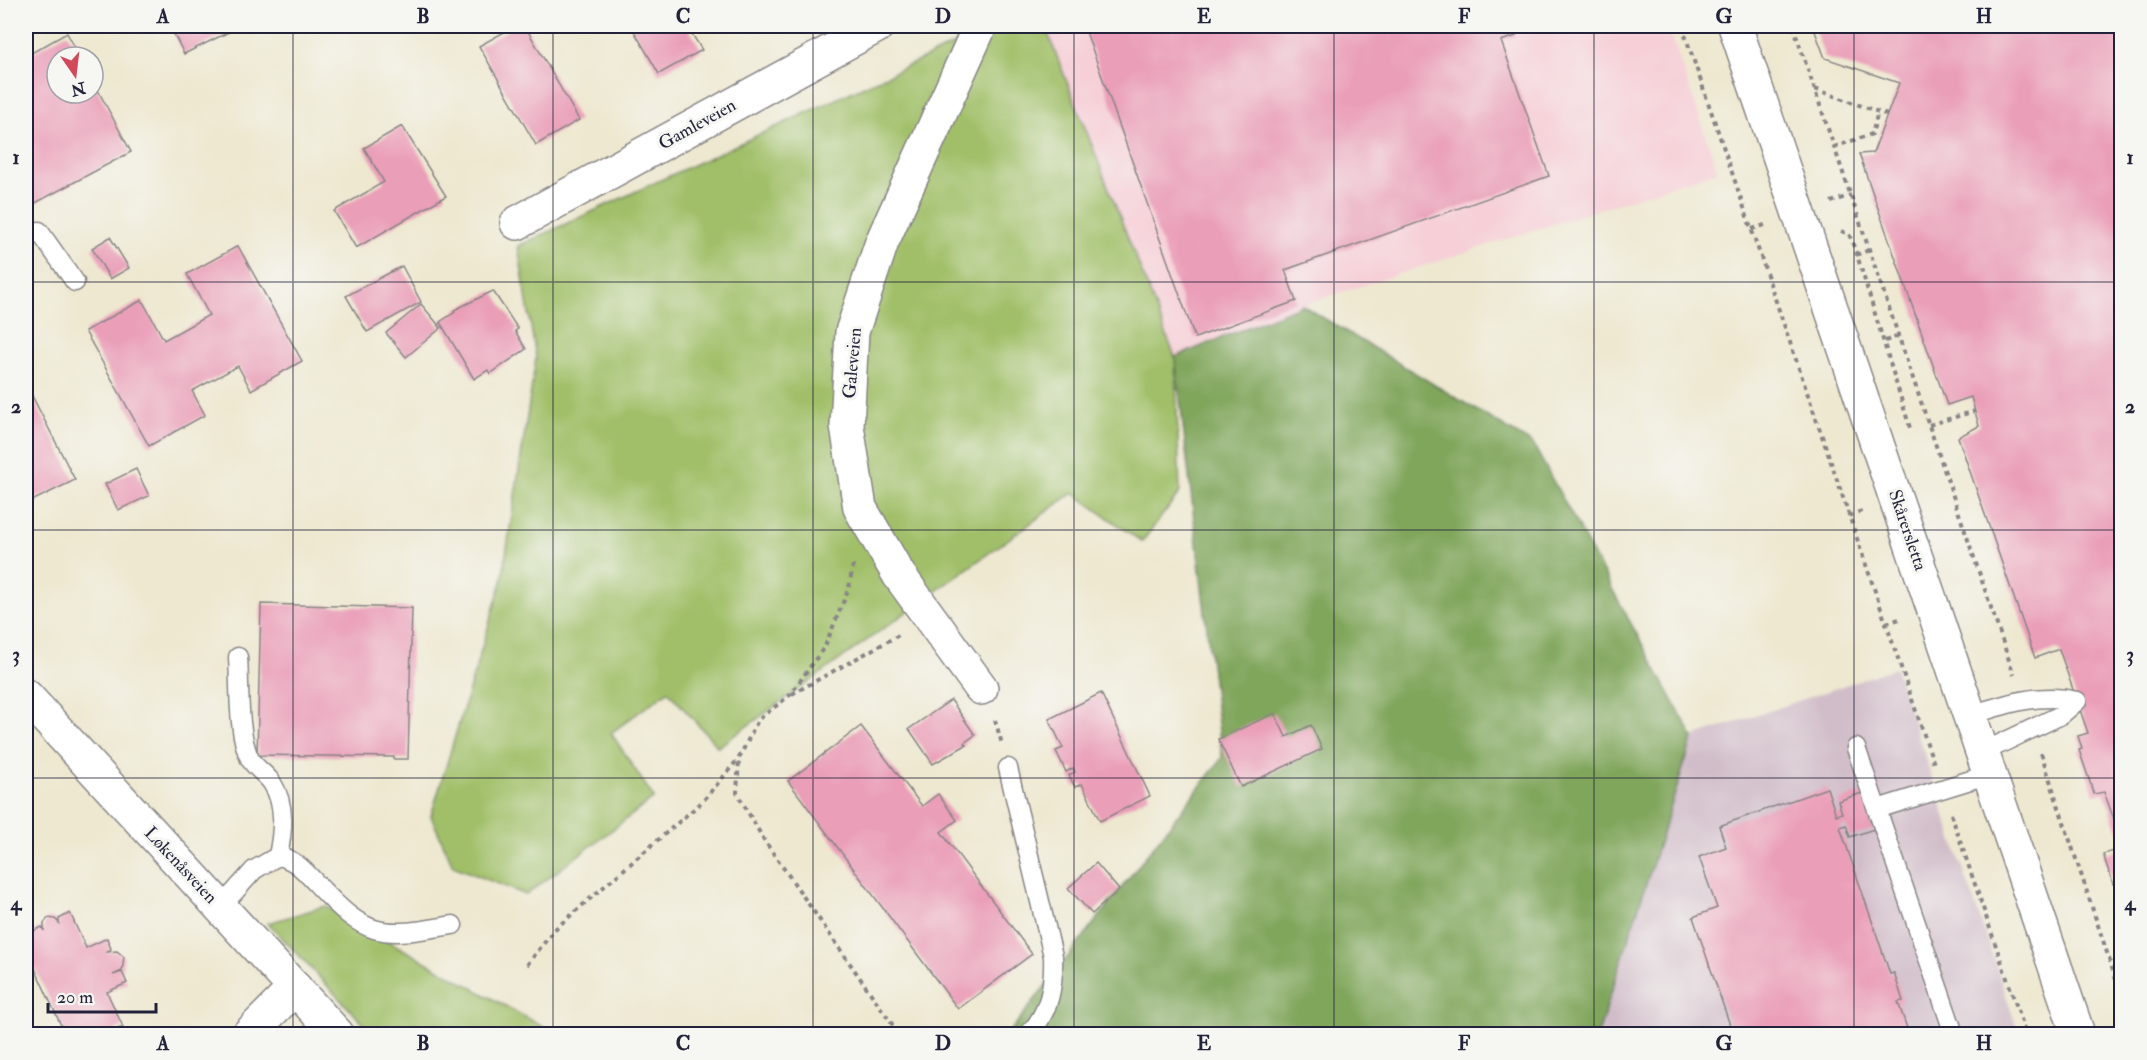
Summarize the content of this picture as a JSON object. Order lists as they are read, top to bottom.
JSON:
{
  "streets": {
    "street": [
      "Gamleveien",
      "Galeveien",
      "Skårersletta",
      "Løkenåsveien"
    ]
  },
  "scale_bar": "20 m",
  "north": "bottom",
  "grid": {
    "columns": [
      "A",
      "B",
      "C",
      "D",
      "E",
      "F",
      "G",
      "H"
    ],
    "rows": [
      "1",
      "2",
      "3",
      "4"
    ]
  }
}
